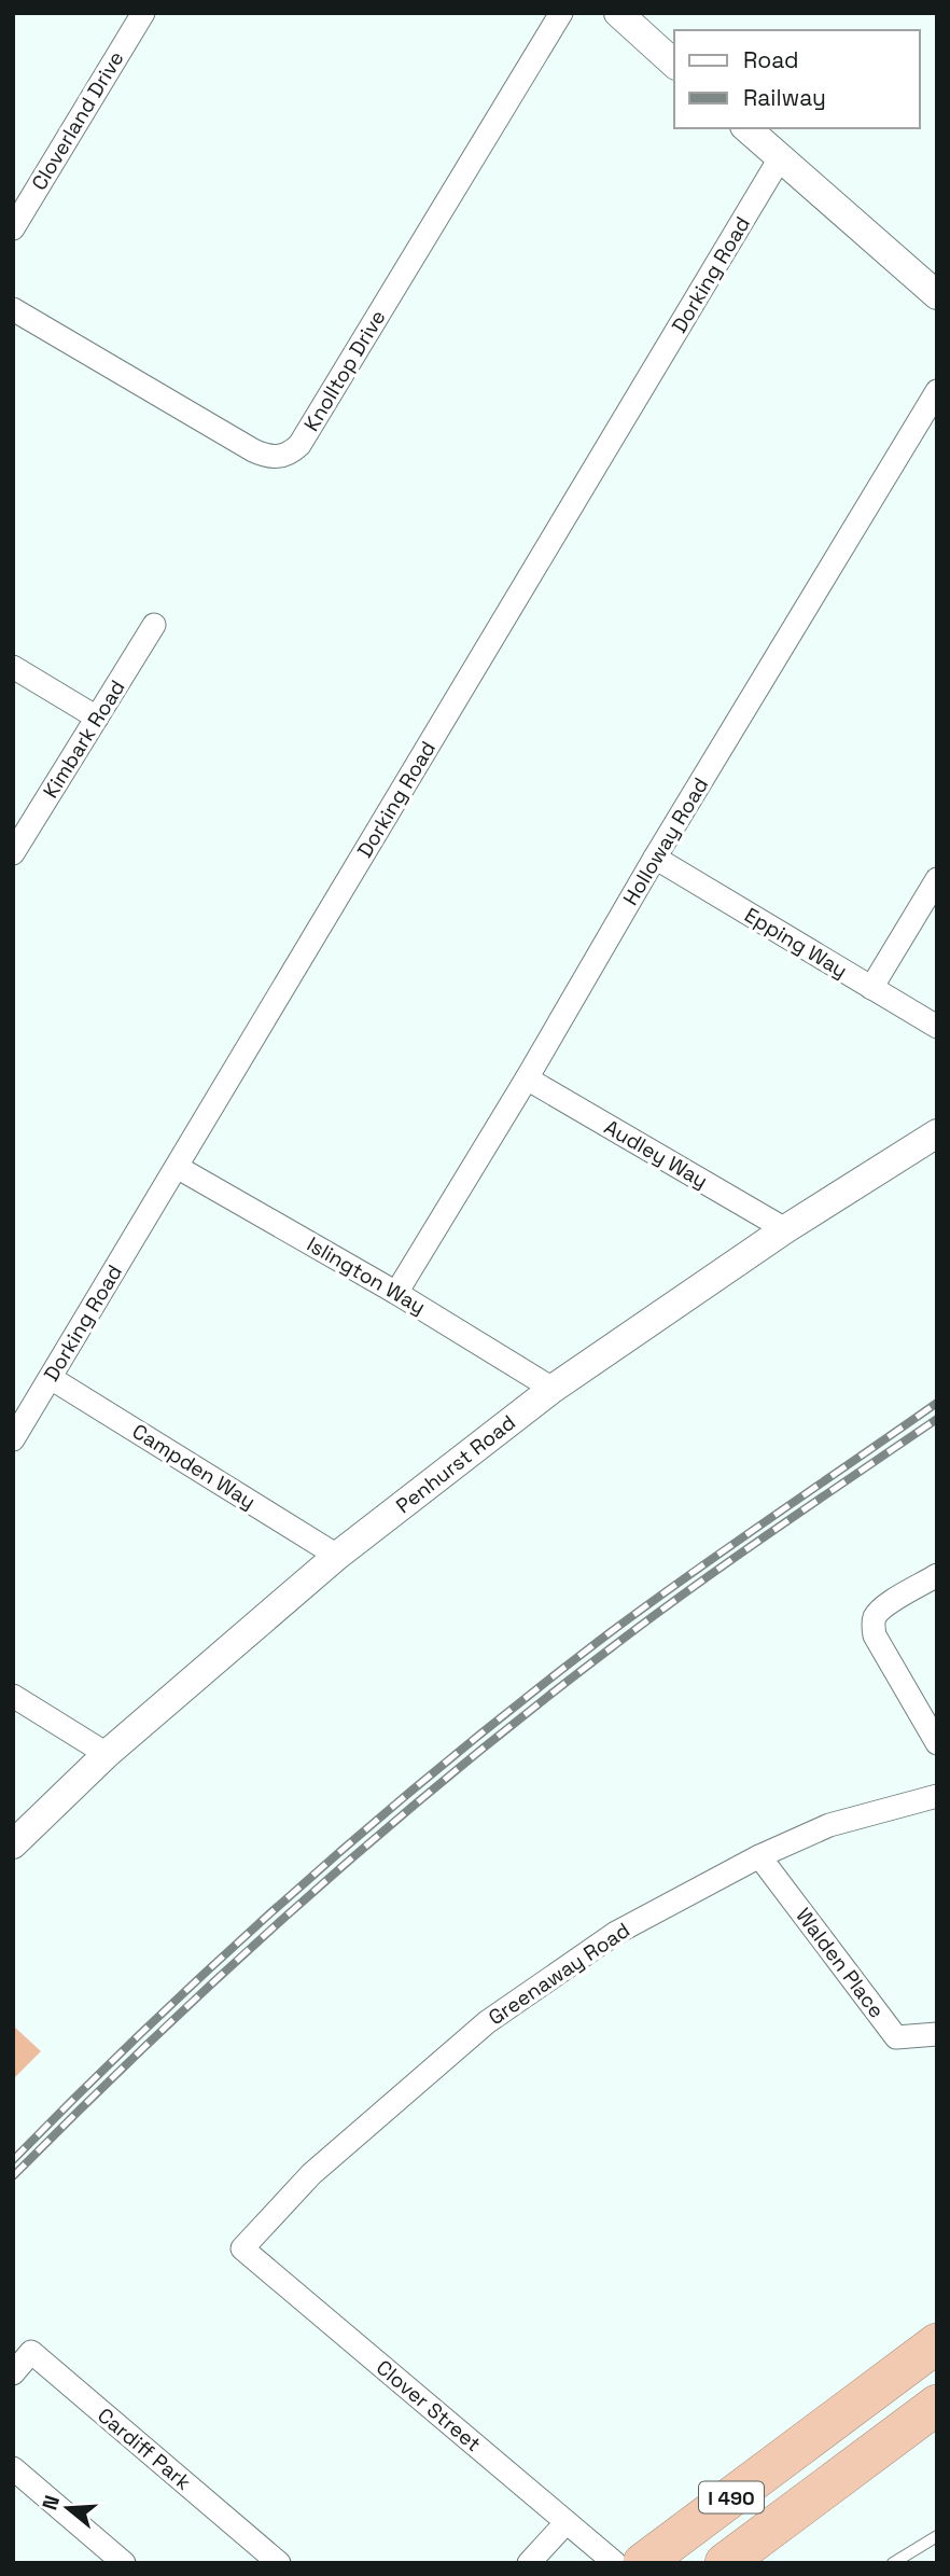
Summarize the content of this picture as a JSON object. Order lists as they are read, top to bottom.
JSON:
{
  "streets": {
    "highway": ["I 490"],
    "street": [
      "Cloverland Drive",
      "Dorking Road",
      "Knolltop Drive",
      "Kimbark Road",
      "Holloway Road",
      "Epping Way",
      "Audley Way",
      "Islington Way",
      "Penhurst Road",
      "Campden Way",
      "Walden Place",
      "Greenaway Road",
      "Clover Street",
      "Cardiff Park"
    ]
  },
  "crossings": [
    ["Dorking Road", "Islington Way"],
    ["Dorking Road", "Campden Way"],
    ["Holloway Road", "Epping Way"],
    ["Holloway Road", "Audley Way"],
    ["Holloway Road", "Islington Way"],
    ["Audley Way", "Penhurst Road"],
    ["Islington Way", "Penhurst Road"],
    ["Penhurst Road", "Campden Way"],
    ["Walden Place", "Greenaway Road"],
    ["Greenaway Road", "Clover Street"]
  ],
  "legend": ["Road", "Railway"],
  "north": "left"
}
